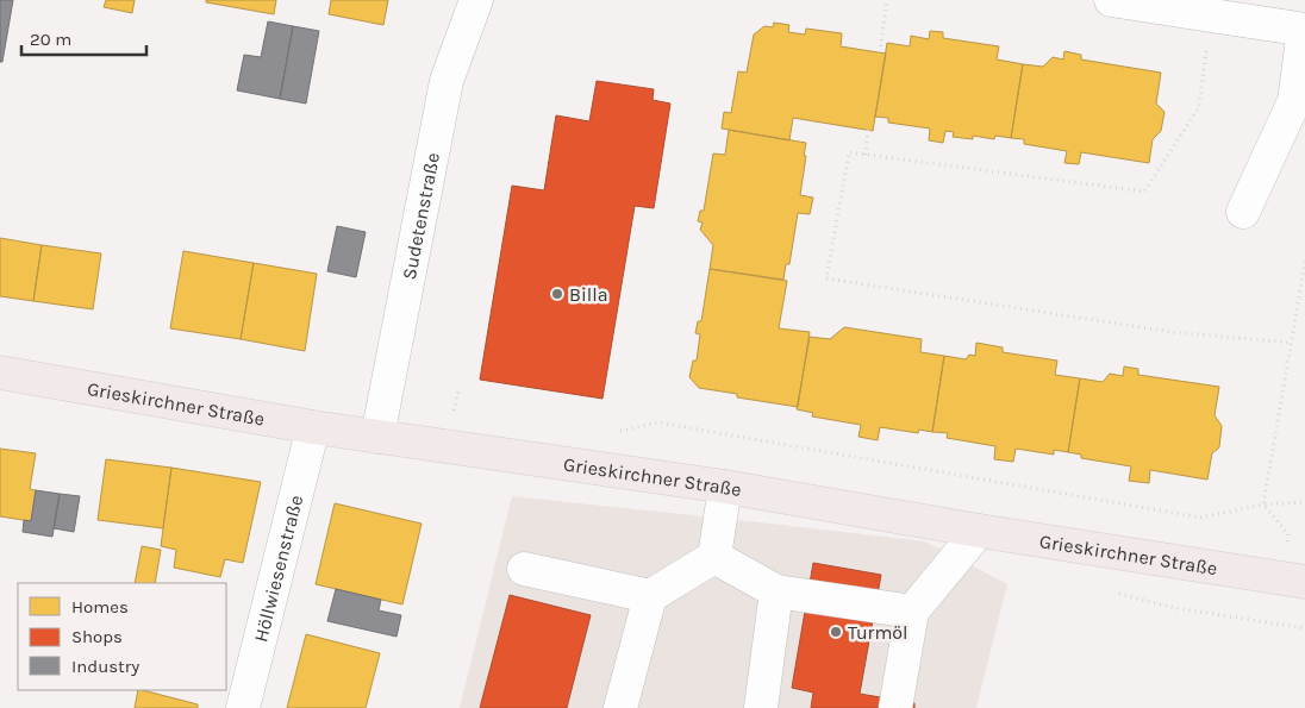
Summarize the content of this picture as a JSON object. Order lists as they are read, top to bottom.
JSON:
{
  "streets": {
    "main road": ["Grieskirchner Straße"],
    "street": ["Sudetenstraße", "Höllwiesenstraße"]
  },
  "crossings": [
    ["Sudetenstraße", "Grieskirchner Straße"],
    ["Grieskirchner Straße", "Höllwiesenstraße"]
  ],
  "places": ["Billa", "Turmöl"],
  "legend": ["Homes", "Shops", "Industry"],
  "scale_bar": "20 m"
}
